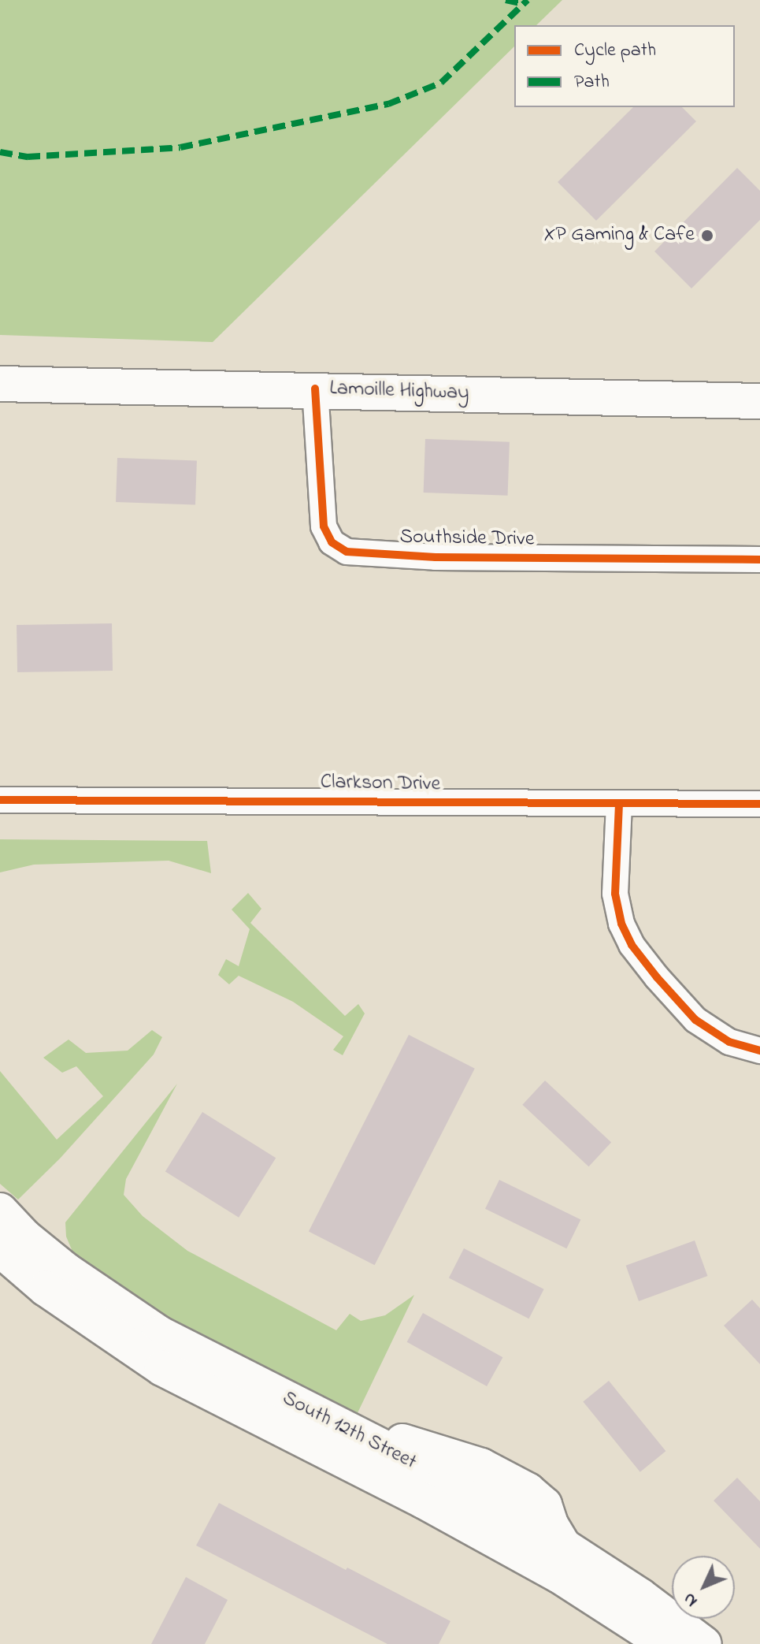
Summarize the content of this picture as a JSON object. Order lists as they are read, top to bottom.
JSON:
{
  "streets": {
    "main road": ["Lamoille Highway", "South 12th Street"],
    "street": ["Southside Drive", "Clarkson Drive"]
  },
  "crossings": [
    ["Lamoille Highway", "Southside Drive"]
  ],
  "places": ["XP Gaming & Cafe"],
  "legend": ["Cycle path", "Path"],
  "north": "bottom left"
}
